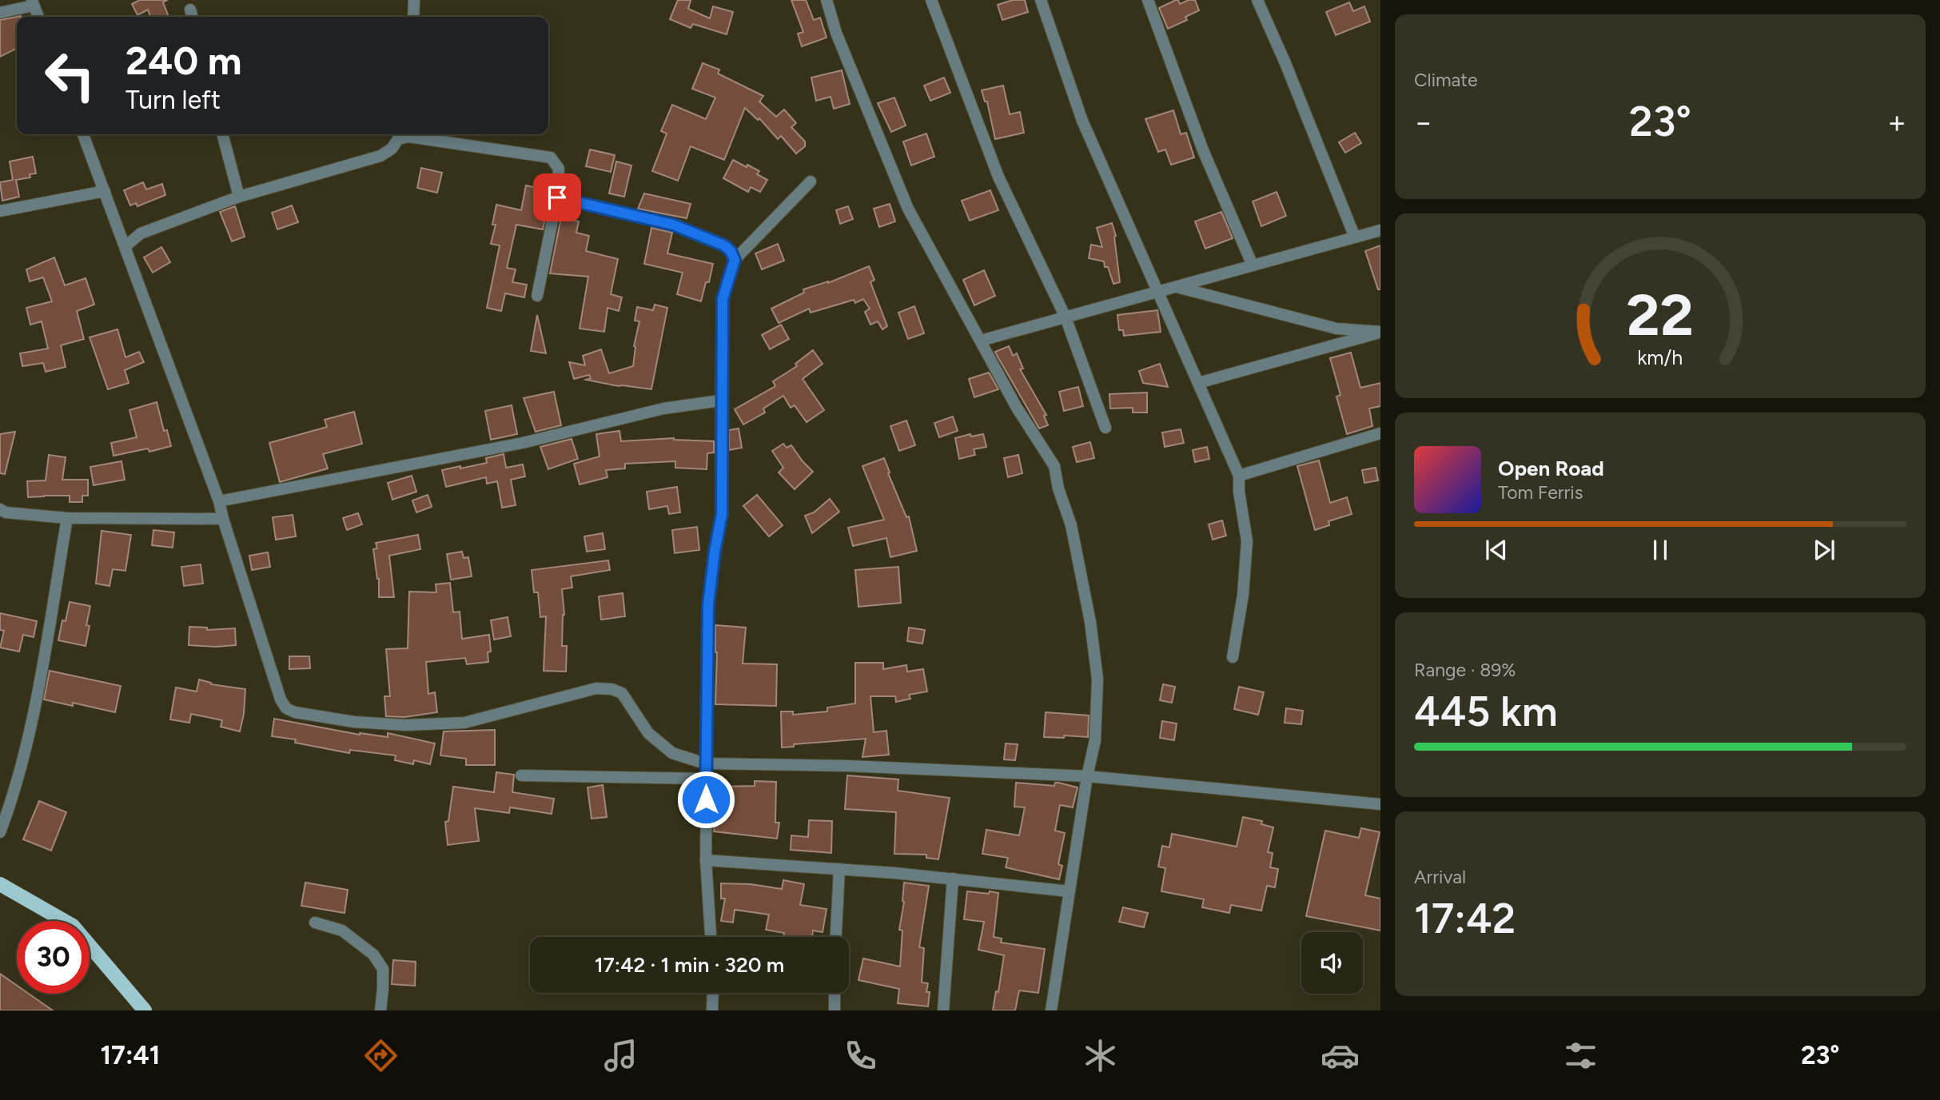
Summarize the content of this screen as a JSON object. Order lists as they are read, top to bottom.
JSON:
{
  "page": {
    "tile": [
      "Climate",
      ["Range · 89%", "445 km"],
      ["Arrival", "17:42"]
    ],
    "turn": ["240 m", "Turn left"],
    "heat": ["−", "23°", "+"],
    "song": ["Open Road", "Tom Ferris"],
    "limit": "30",
    "trip": "17:42 · 1 min · 320 m",
    "tabs": ["17:41", "23°"],
    "gauge": ["22", "km/h"]
  }
}
